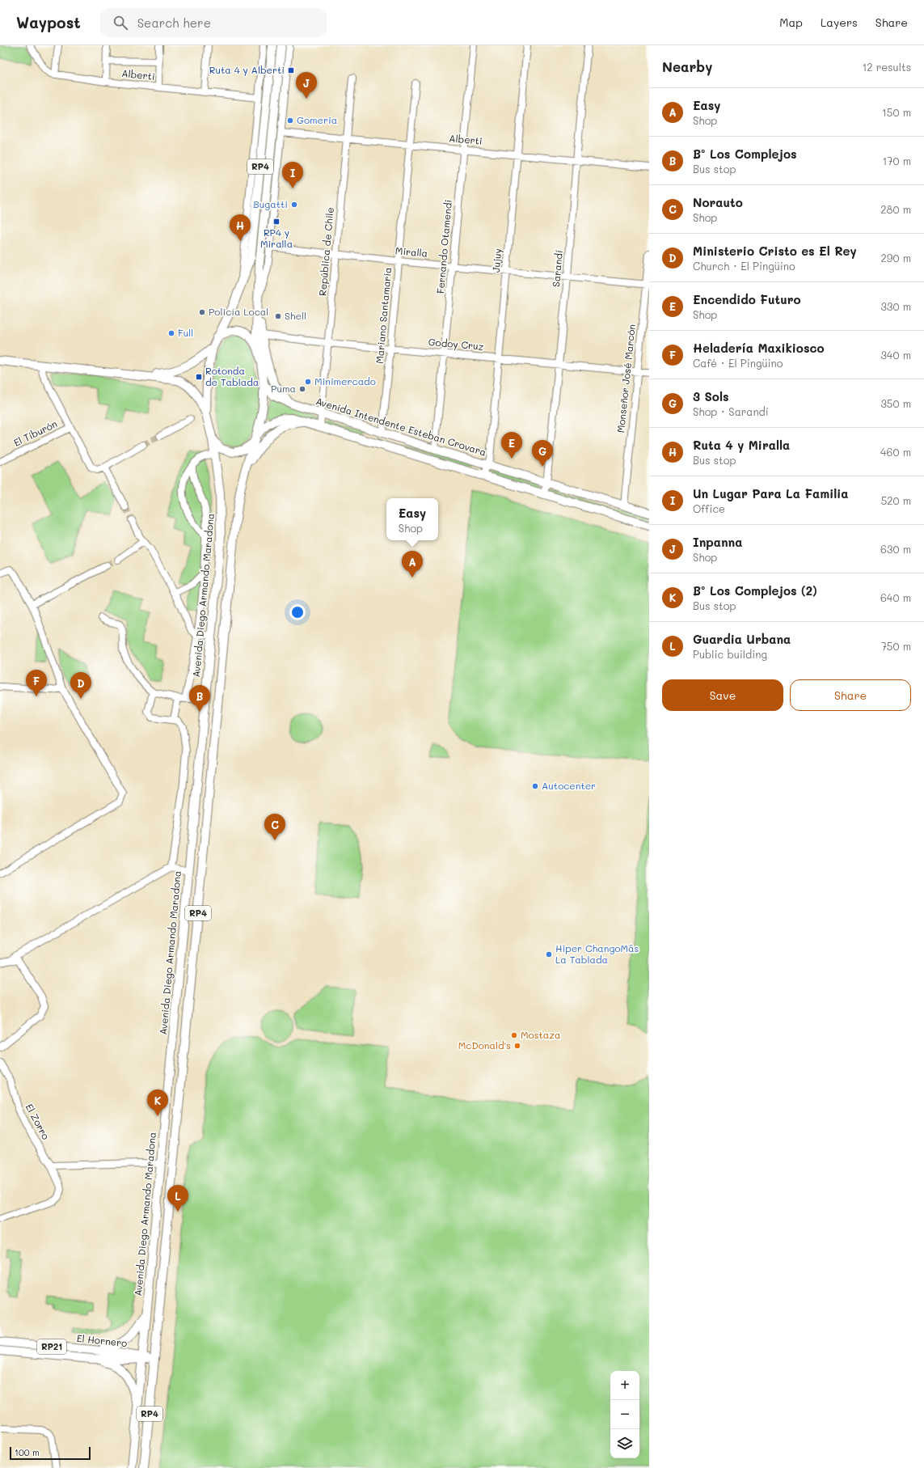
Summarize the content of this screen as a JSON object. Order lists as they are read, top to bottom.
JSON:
{
  "streets": {
    "main road": [
      "RP4",
      "Avenida Intendente Esteban Crovara",
      "Avenida Diego Armando Maradona",
      "El Hornero",
      "RP21"
    ],
    "street": [
      "Alberti",
      "Fernando Otamendi",
      "República de Chile",
      "Miralla",
      "Jujuy",
      "Sarandí",
      "Mariano Santamaría",
      "Godoy Cruz",
      "Monseñor José Marcón",
      "El Tiburón",
      "El Zorro"
    ]
  },
  "crossings": [
    ["Alberti", "Fernando Otamendi"],
    ["Alberti", "República de Chile"],
    ["Alberti", "Jujuy"],
    ["Alberti", "Sarandí"],
    ["Alberti", "Mariano Santamaría"],
    ["RP4", "Avenida Intendente Esteban Crovara"],
    ["RP4", "Avenida Diego Armando Maradona"],
    ["RP4", "El Hornero"],
    ["Fernando Otamendi", "Miralla"],
    ["Fernando Otamendi", "Godoy Cruz"],
    ["Fernando Otamendi", "Avenida Intendente Esteban Crovara"],
    ["República de Chile", "Miralla"],
    ["República de Chile", "Godoy Cruz"],
    ["República de Chile", "Avenida Intendente Esteban Crovara"],
    ["Miralla", "Jujuy"],
    ["Miralla", "Sarandí"],
    ["Miralla", "Mariano Santamaría"],
    ["Miralla", "Monseñor José Marcón"],
    ["Jujuy", "Godoy Cruz"],
    ["Jujuy", "Avenida Intendente Esteban Crovara"],
    ["Sarandí", "Godoy Cruz"],
    ["Sarandí", "Avenida Intendente Esteban Crovara"],
    ["Mariano Santamaría", "Godoy Cruz"],
    ["Mariano Santamaría", "Avenida Intendente Esteban Crovara"],
    ["Godoy Cruz", "Monseñor José Marcón"],
    ["Monseñor José Marcón", "Avenida Intendente Esteban Crovara"],
    ["Avenida Diego Armando Maradona", "El Hornero"]
  ],
  "places": {
    "transit": ["Ruta 4 y Alberti", "RP4 y Miralla", "Rotonda de Tablada"],
    "other": [
      "Gomeria",
      "Bugatti",
      "Policía Local",
      "Shell",
      "Full",
      "Minimercado",
      "Puma",
      "Autocenter",
      "Hiper ChangoMâs La Tablada",
      "Mostaza",
      "McDonald's"
    ]
  },
  "scale_bar": "100 m",
  "page": {
    "header": "Waypost",
    "search": "Search here",
    "nav": ["Map", "Layers", "Share"],
    "heading": ["Nearby", "12 results"],
    "pins": [
      "J",
      "I",
      "H",
      "E",
      "G",
      "A",
      "F",
      "D",
      "B",
      "C",
      "K",
      "L"
    ],
    "list": [
      {
        "mark": "A",
        "name": "Easy",
        "note": "Shop",
        "value": "150 m"
      },
      {
        "mark": "B",
        "name": "Bº Los Complejos",
        "note": "Bus stop",
        "value": "170 m"
      },
      {
        "mark": "C",
        "name": "Norauto",
        "note": "Shop",
        "value": "280 m"
      },
      {
        "mark": "D",
        "name": "Ministerio Cristo es El Rey",
        "note": "Church · El Pingüino",
        "value": "290 m"
      },
      {
        "mark": "E",
        "name": "Encendido Futuro",
        "note": "Shop",
        "value": "330 m"
      },
      {
        "mark": "F",
        "name": "Heladería Maxikiosco",
        "note": "Café · El Pingüino",
        "value": "340 m"
      },
      {
        "mark": "G",
        "name": "3 Sols",
        "note": "Shop · Sarandí",
        "value": "350 m"
      },
      {
        "mark": "H",
        "name": "Ruta 4 y Miralla",
        "note": "Bus stop",
        "value": "460 m"
      },
      {
        "mark": "I",
        "name": "Un Lugar Para La Familia",
        "note": "Office",
        "value": "520 m"
      },
      {
        "mark": "J",
        "name": "Inpanna",
        "note": "Shop",
        "value": "630 m"
      },
      {
        "mark": "K",
        "name": "Bº Los Complejos (2)",
        "note": "Bus stop",
        "value": "640 m"
      },
      {
        "mark": "L",
        "name": "Guardia Urbana",
        "note": "Public building",
        "value": "750 m"
      }
    ],
    "popup": ["Easy", "Shop"],
    "buttons": ["Save", "Share"],
    "map_buttons": ["+", "−"],
    "scale": "100 m"
  }
}
